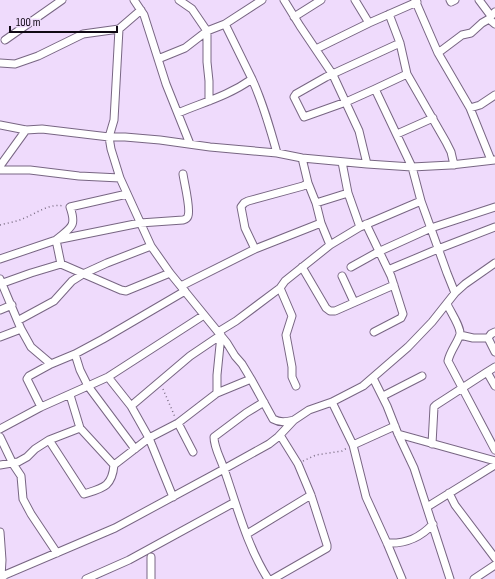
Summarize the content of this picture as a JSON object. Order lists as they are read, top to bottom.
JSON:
{
  "scale_bar": "100 m"
}
